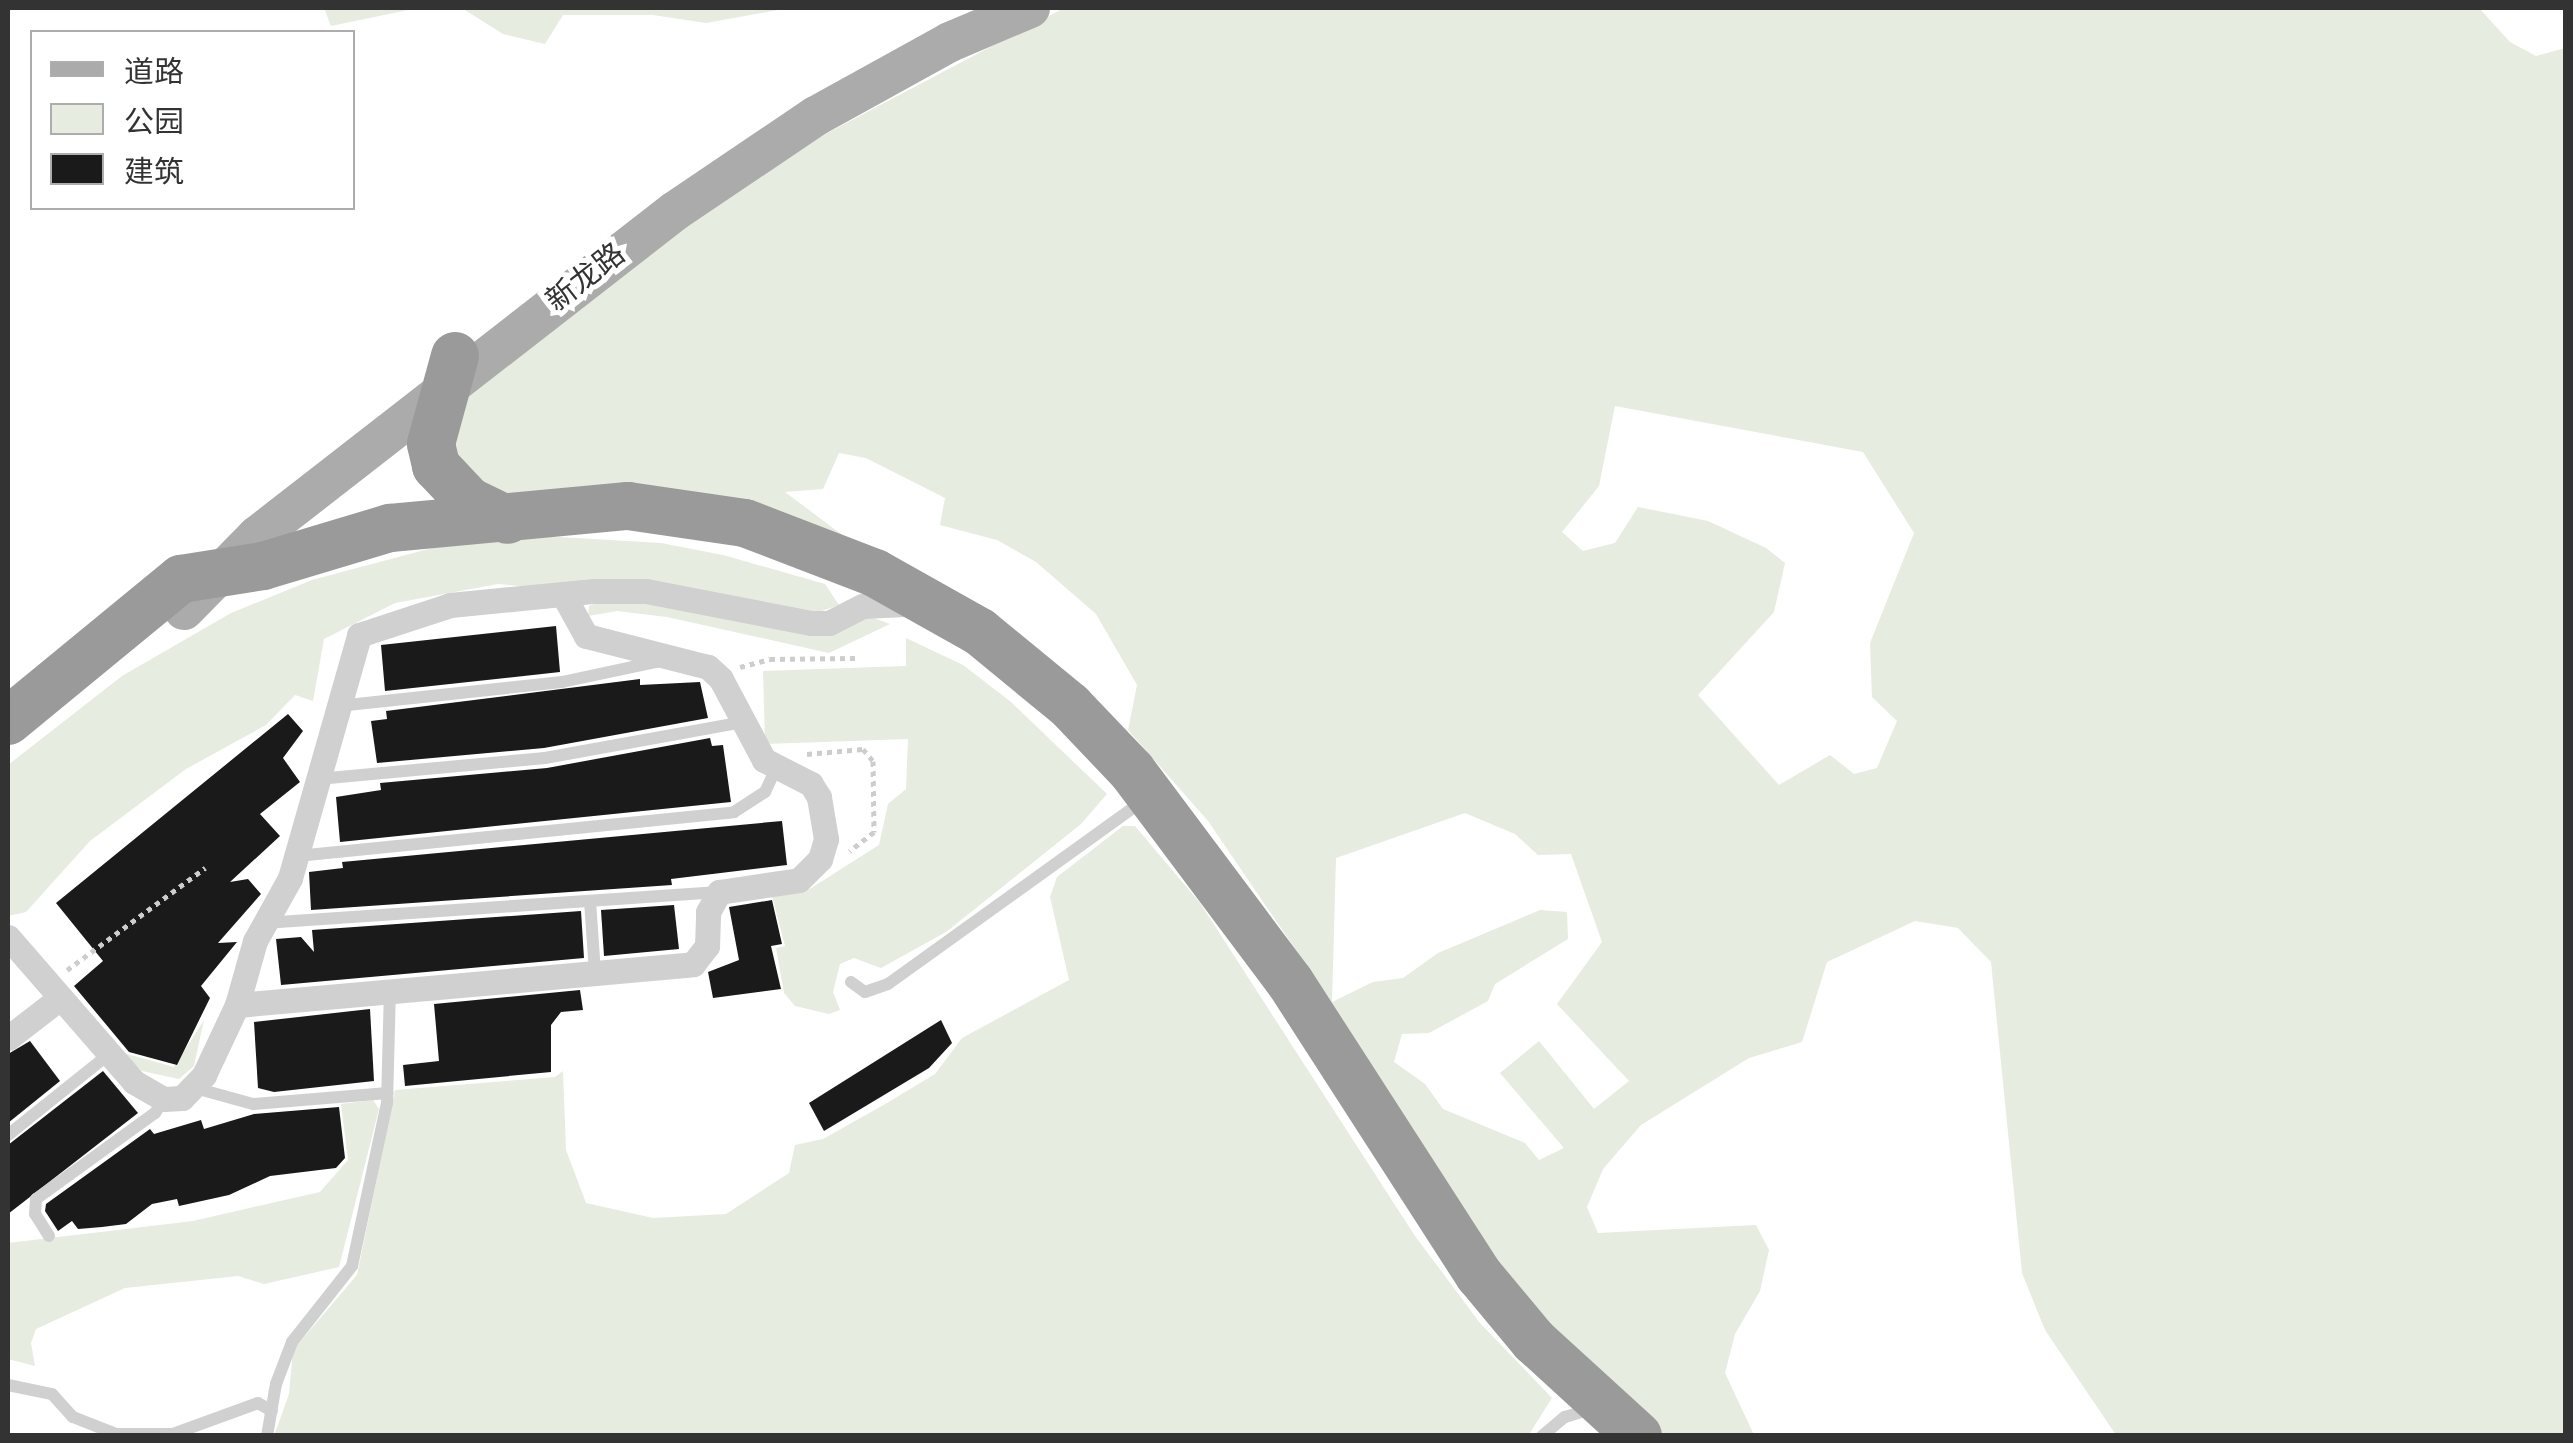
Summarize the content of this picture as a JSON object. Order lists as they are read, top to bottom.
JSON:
{
  "streets": {
    "main road": ["新龙路"]
  },
  "legend": ["道路", "公园", "建筑"]
}
